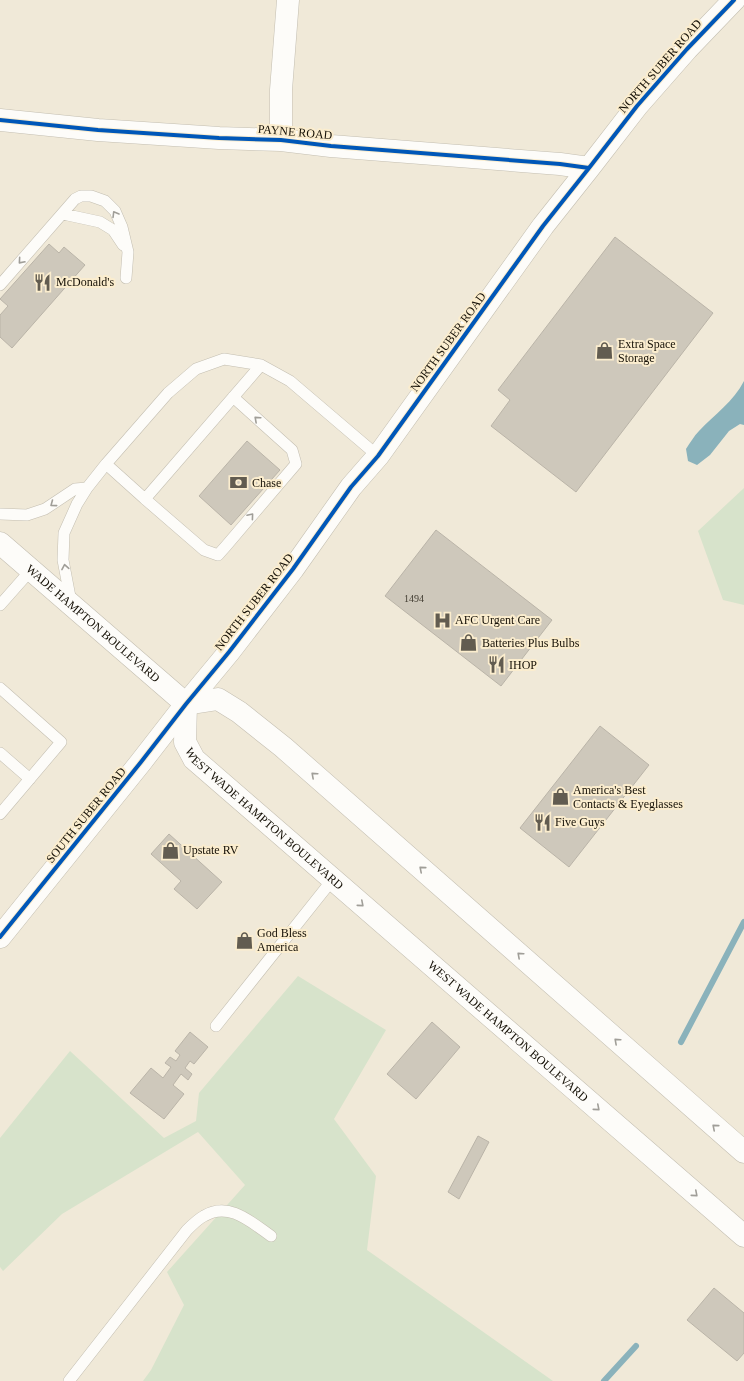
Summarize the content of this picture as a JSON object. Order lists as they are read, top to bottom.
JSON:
{
  "streets": {
    "street": [
      "NORTH SUBER ROAD",
      "PAYNE ROAD",
      "WADE HAMPTON BOULEVARD",
      "SOUTH SUBER ROAD",
      "WEST WADE HAMPTON BOULEVARD"
    ]
  },
  "crossings": [
    ["NORTH SUBER ROAD", "PAYNE ROAD"],
    ["NORTH SUBER ROAD", "WADE HAMPTON BOULEVARD"],
    ["NORTH SUBER ROAD", "SOUTH SUBER ROAD"],
    ["NORTH SUBER ROAD", "WEST WADE HAMPTON BOULEVARD"],
    ["WADE HAMPTON BOULEVARD", "SOUTH SUBER ROAD"],
    ["WADE HAMPTON BOULEVARD", "WEST WADE HAMPTON BOULEVARD"],
    ["SOUTH SUBER ROAD", "WEST WADE HAMPTON BOULEVARD"]
  ],
  "places": {
    "restaurant": ["McDonald's", "IHOP", "Five Guys"],
    "shop": [
      "Extra Space Storage",
      "Batteries Plus Bulbs",
      "America's Best Contacts & Eyeglasses",
      "Upstate RV",
      "God Bless America"
    ],
    "bank": ["Chase"],
    "hospital": ["AFC Urgent Care"]
  },
  "house_numbers": ["1494"]
}
